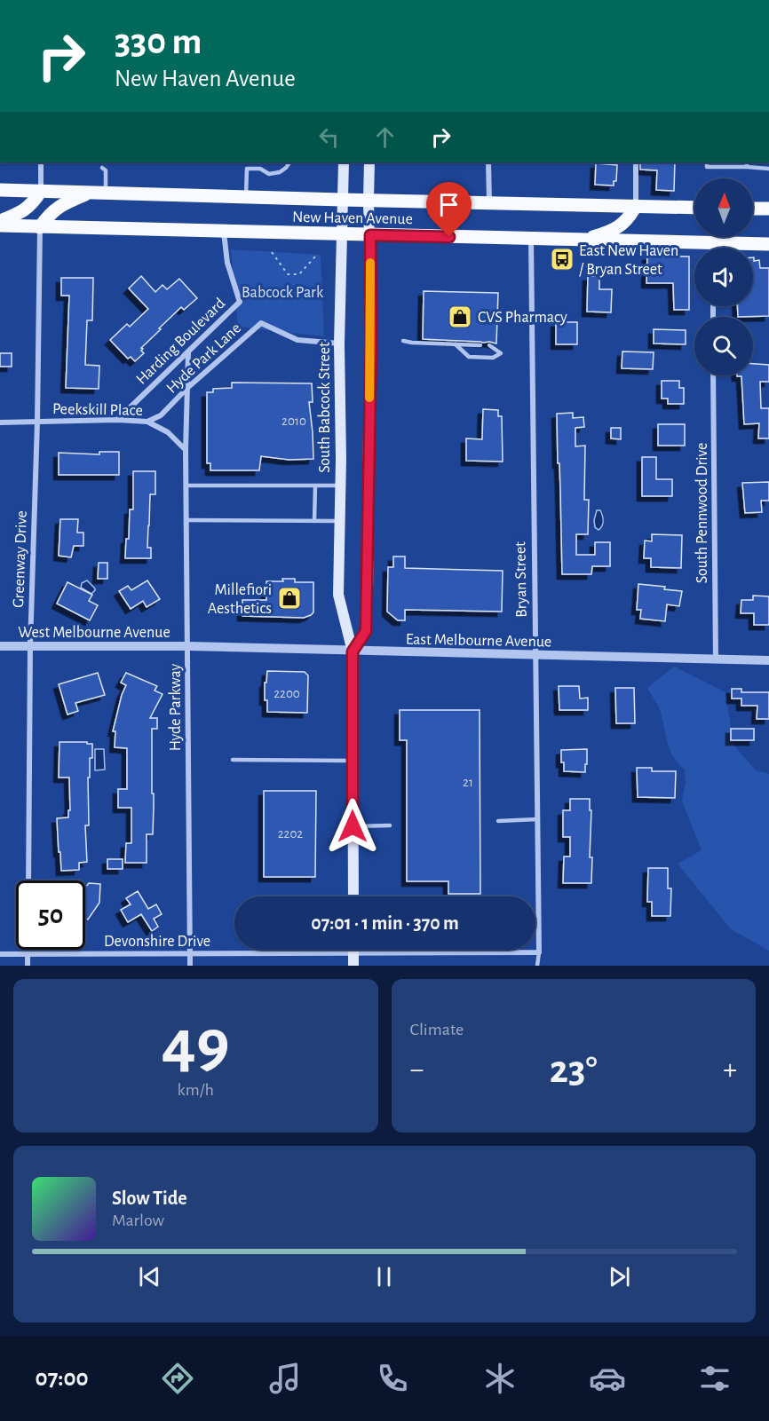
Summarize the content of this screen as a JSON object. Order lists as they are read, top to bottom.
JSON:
{
  "streets": {
    "main road": ["New Haven Avenue", "South Babcock Street"],
    "street": [
      "Harding Boulevard",
      "Hyde Park Lane",
      "Peekskill Place",
      "South Pennwood Drive",
      "Greenway Drive",
      "Bryan Street",
      "West Melbourne Avenue",
      "East Melbourne Avenue",
      "Hyde Parkway",
      "Devonshire Drive"
    ]
  },
  "crossings": [
    ["New Haven Avenue", "Hyde Park Lane"],
    ["New Haven Avenue", "South Babcock Street"],
    ["New Haven Avenue", "Greenway Drive"],
    ["New Haven Avenue", "Bryan Street"],
    ["Harding Boulevard", "Hyde Park Lane"],
    ["Harding Boulevard", "Peekskill Place"],
    ["Harding Boulevard", "Hyde Parkway"],
    ["Hyde Park Lane", "South Babcock Street"],
    ["Hyde Park Lane", "Peekskill Place"],
    ["Hyde Park Lane", "Hyde Parkway"],
    ["South Babcock Street", "East Melbourne Avenue"],
    ["Peekskill Place", "Greenway Drive"],
    ["Peekskill Place", "Hyde Parkway"],
    ["South Pennwood Drive", "East Melbourne Avenue"],
    ["Greenway Drive", "West Melbourne Avenue"],
    ["Greenway Drive", "Devonshire Drive"],
    ["Bryan Street", "East Melbourne Avenue"],
    ["Bryan Street", "Devonshire Drive"],
    ["West Melbourne Avenue", "East Melbourne Avenue"],
    ["West Melbourne Avenue", "Hyde Parkway"],
    ["East Melbourne Avenue", "Hyde Parkway"],
    ["Hyde Parkway", "Devonshire Drive"]
  ],
  "parks": ["Babcock Park"],
  "places": {
    "bus stop": ["East New Haven / Bryan Street"],
    "shop": ["CVS Pharmacy", "Millefiori Aesthetics"]
  },
  "house_numbers": [
    "2010",
    "2200",
    "21",
    "2202"
  ],
  "north": "top",
  "page": {
    "turn": ["330 m", "New Haven Avenue"],
    "limit": "50",
    "trip": "07:01 · 1 min · 370 m",
    "tile": [
      ["49", "km/h"],
      "Climate"
    ],
    "heat": ["−", "23°", "+"],
    "song": ["Slow Tide", "Marlow"],
    "tabs": "07:00"
  }
}
